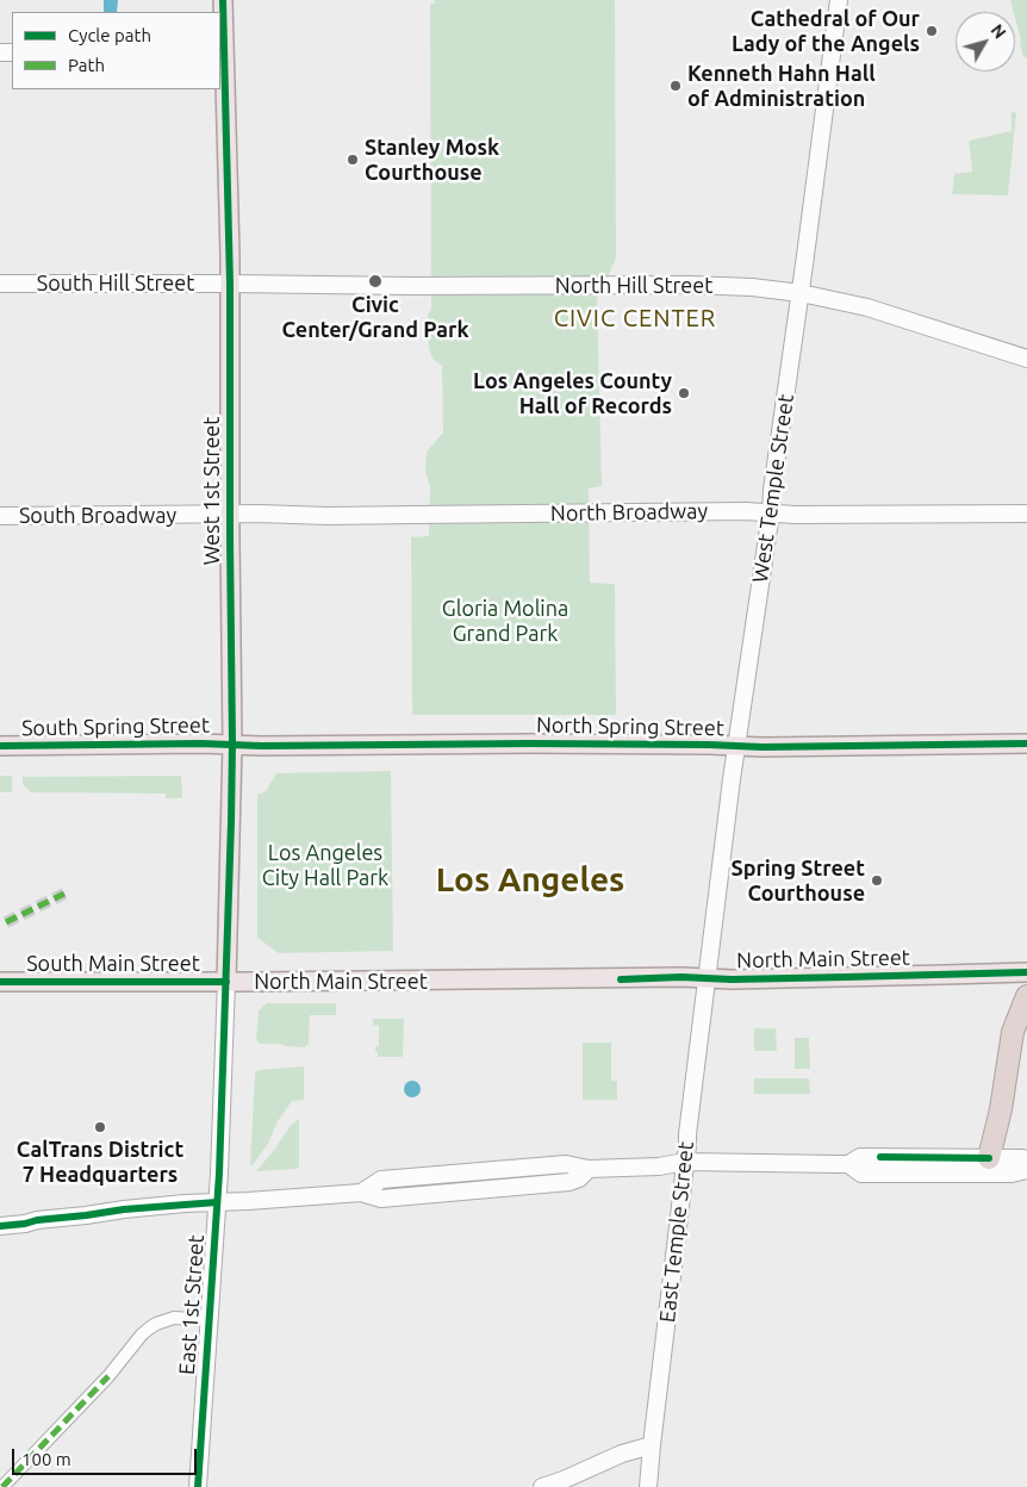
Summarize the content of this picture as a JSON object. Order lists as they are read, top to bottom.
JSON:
{
  "streets": {
    "main road": [
      "South Hill Street",
      "North Hill Street",
      "West Temple Street",
      "West 1st Street",
      "North Broadway",
      "South Broadway",
      "South Spring Street",
      "North Spring Street",
      "North Main Street",
      "South Main Street",
      "East Temple Street",
      "East 1st Street"
    ]
  },
  "crossings": [
    ["South Hill Street", "North Hill Street"],
    ["South Hill Street", "West 1st Street"],
    ["North Hill Street", "West Temple Street"],
    ["North Hill Street", "West 1st Street"],
    ["West Temple Street", "North Broadway"],
    ["West Temple Street", "North Spring Street"],
    ["West Temple Street", "North Main Street"],
    ["West Temple Street", "East Temple Street"],
    ["West 1st Street", "North Broadway"],
    ["West 1st Street", "South Broadway"],
    ["West 1st Street", "South Spring Street"],
    ["West 1st Street", "North Spring Street"],
    ["West 1st Street", "North Main Street"],
    ["West 1st Street", "South Main Street"],
    ["West 1st Street", "East 1st Street"],
    ["North Broadway", "South Broadway"],
    ["South Spring Street", "North Spring Street"],
    ["North Main Street", "South Main Street"],
    ["North Main Street", "East Temple Street"],
    ["North Main Street", "East 1st Street"],
    ["South Main Street", "East 1st Street"]
  ],
  "districts": ["CIVIC CENTER", "Los Angeles"],
  "parks": ["Gloria Molina Grand Park", "Los Angeles City Hall Park"],
  "places": [
    "Cathedral of Our Lady of the Angels",
    "Kenneth Hahn Hall of Administration",
    "Stanley Mosk Courthouse",
    "Civic Center/Grand Park",
    "Los Angeles County Hall of Records",
    "Spring Street Courthouse",
    "CalTrans District 7 Headquarters"
  ],
  "legend": ["Cycle path", "Path"],
  "scale_bar": "100 m",
  "north": "top right"
}
